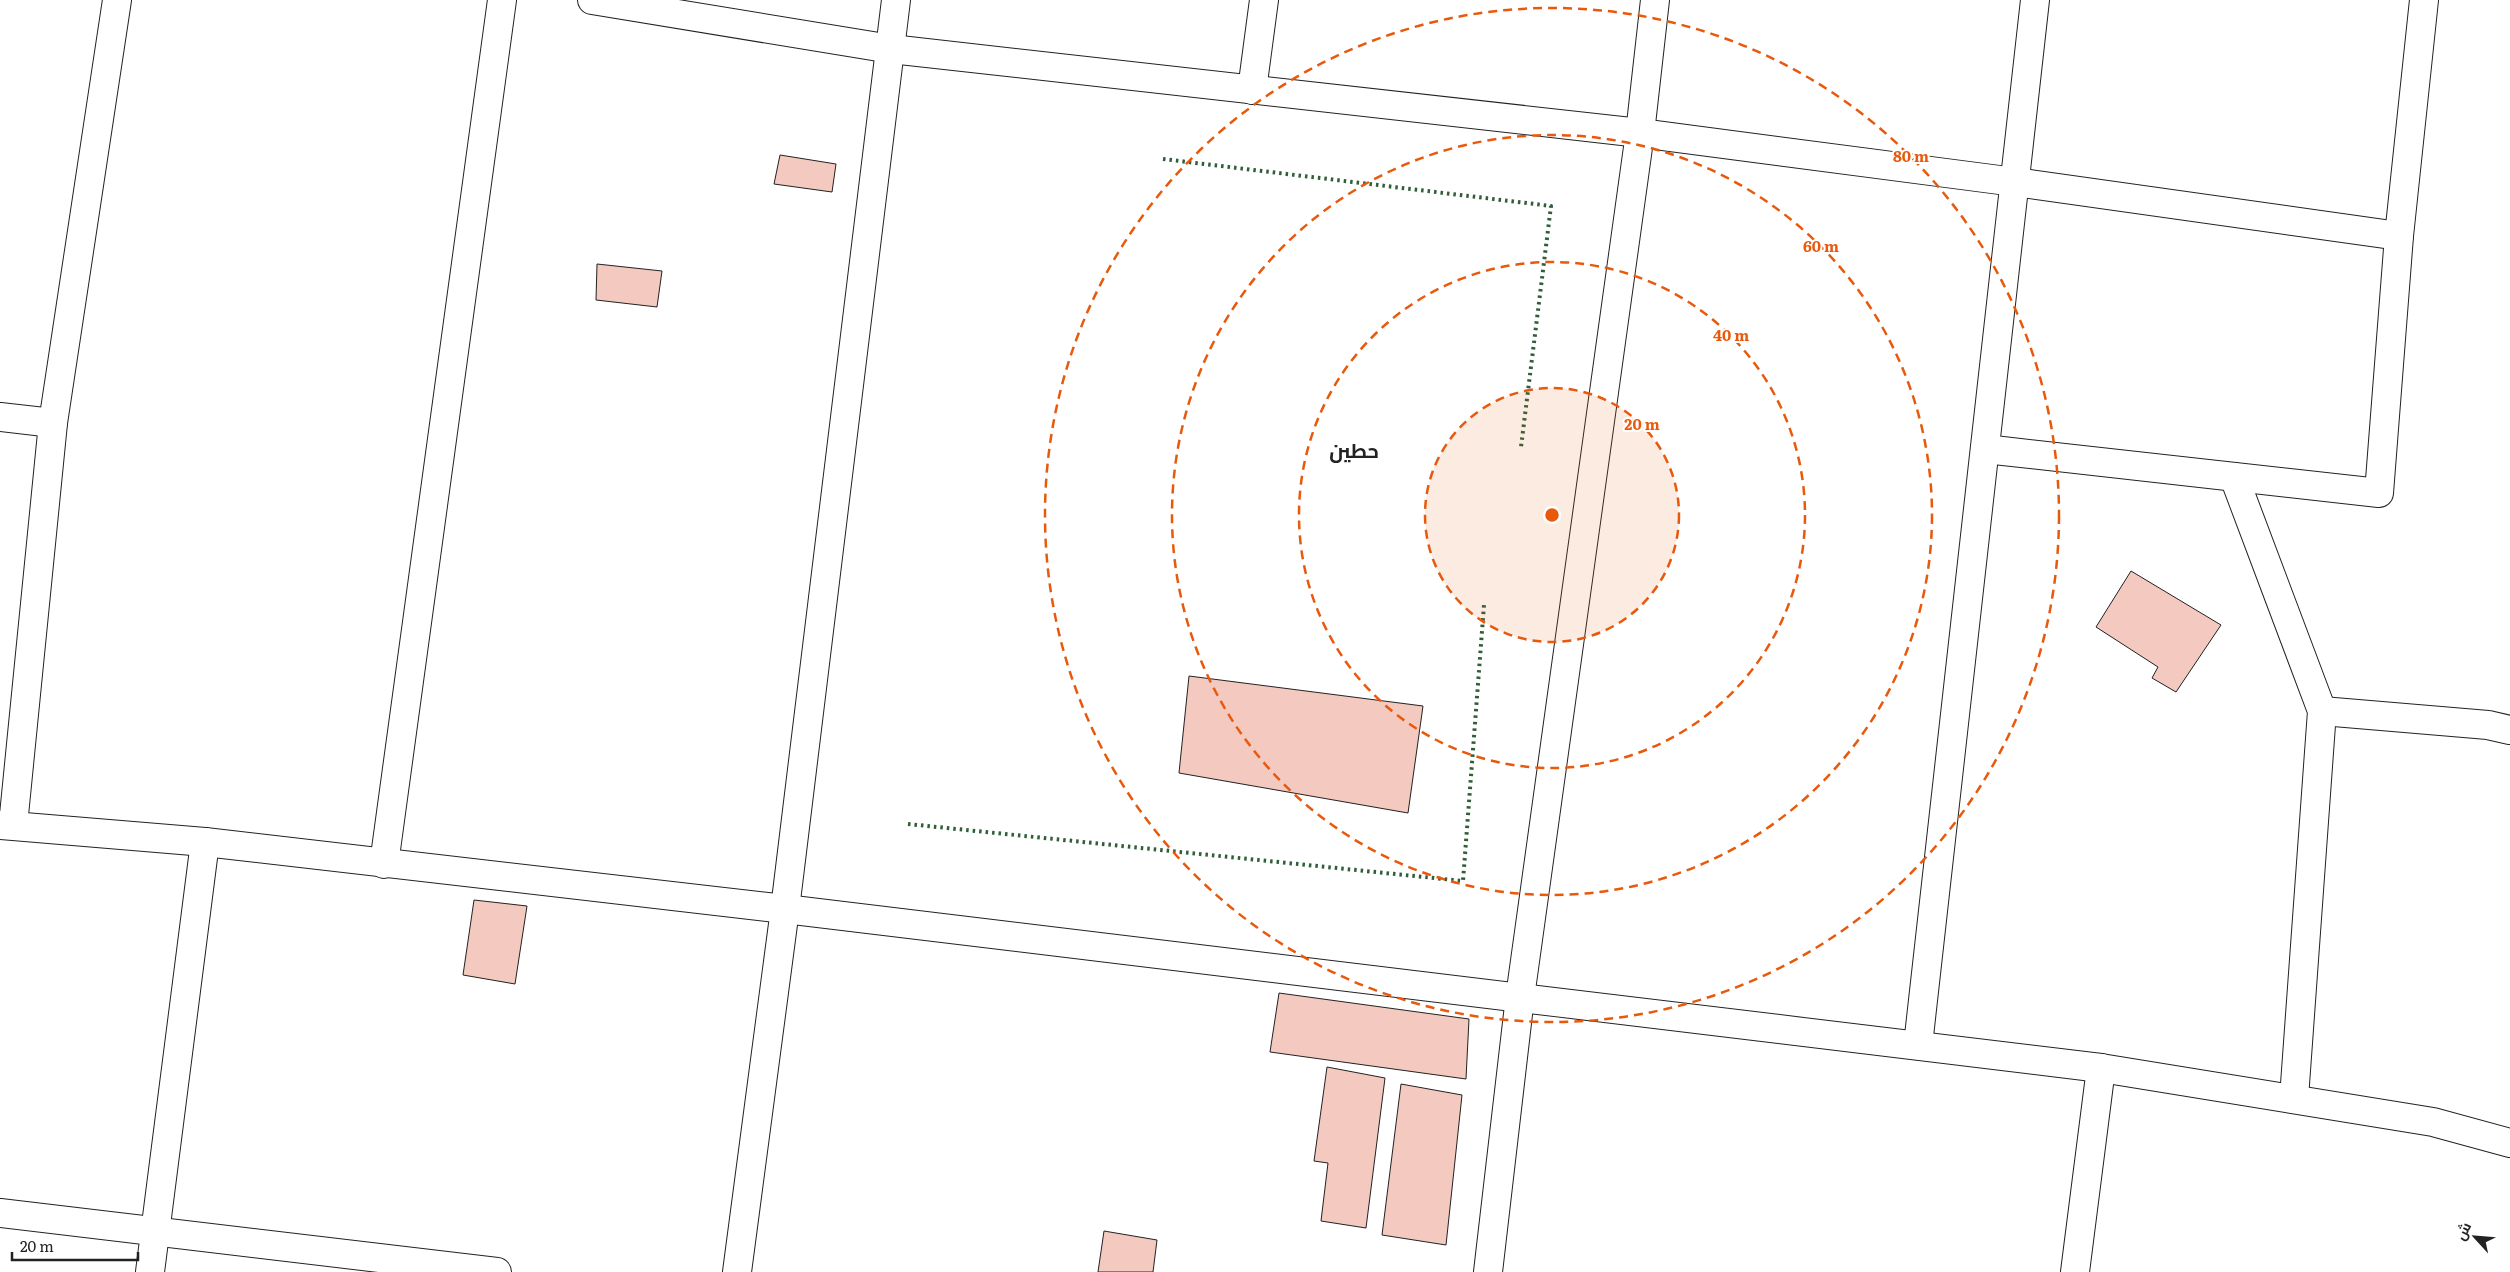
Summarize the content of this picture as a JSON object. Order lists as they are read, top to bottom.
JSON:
{
  "districts": ["حطين"],
  "scale_bar": "20 m",
  "north": "top left",
  "rings": [
    "80 m",
    "60 m",
    "40 m",
    "20 m"
  ]
}
